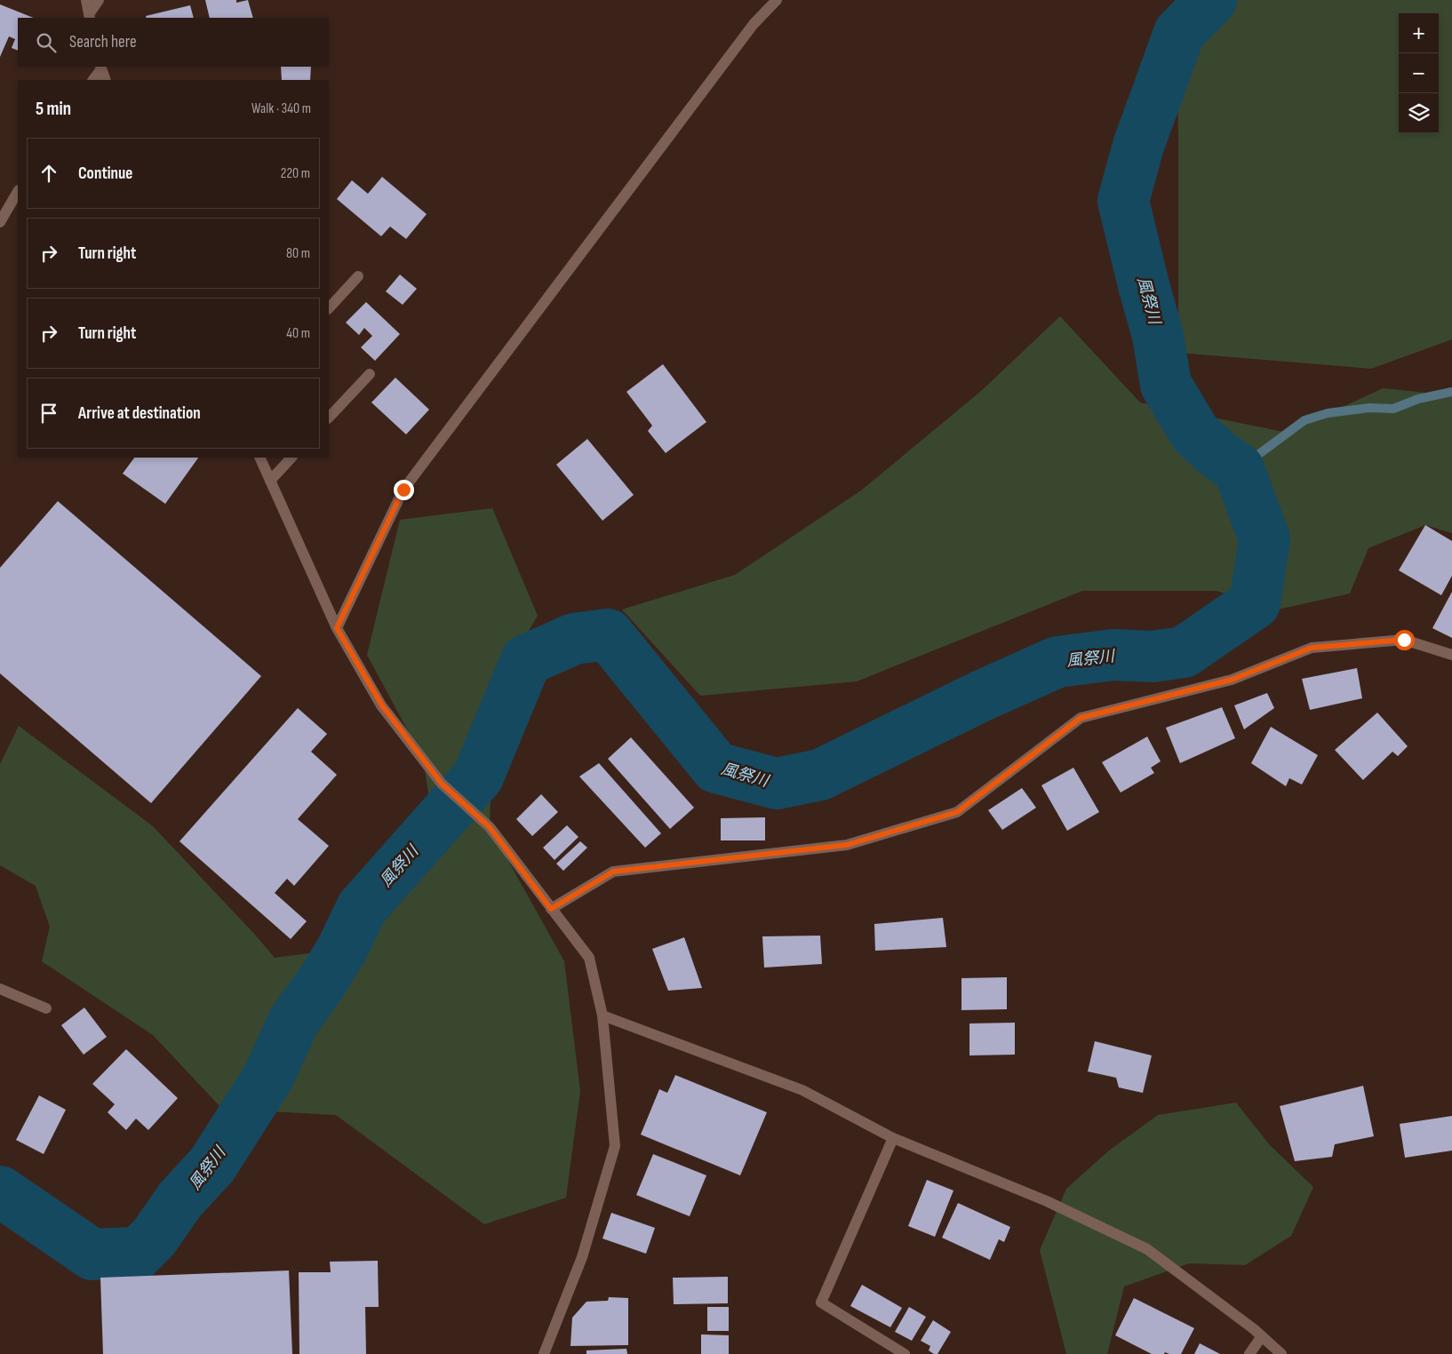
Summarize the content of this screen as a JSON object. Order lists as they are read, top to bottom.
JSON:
{
  "water": ["風祭川"],
  "page": {
    "map_buttons": ["+", "−"],
    "search": "Search here",
    "heading": ["5 min", "Walk · 340 m"],
    "list": [
      ["Continue", "220 m"],
      ["Turn right", "80 m"],
      ["Turn right", "40 m"],
      "Arrive at destination"
    ]
  }
}
